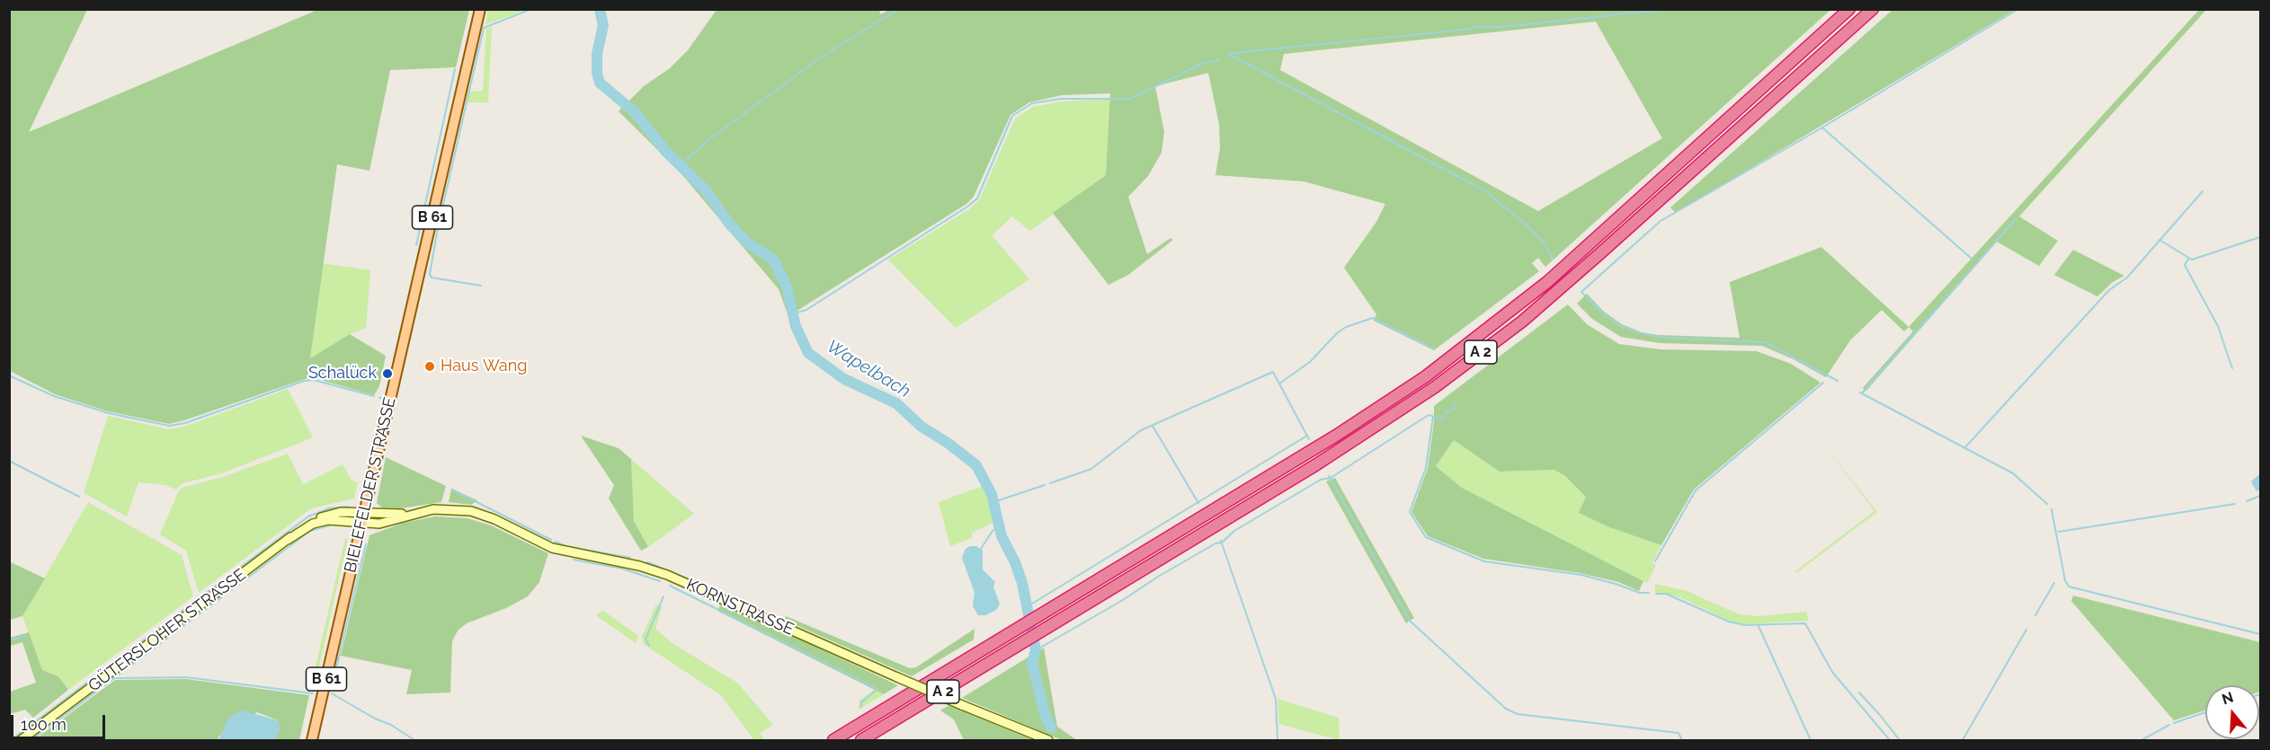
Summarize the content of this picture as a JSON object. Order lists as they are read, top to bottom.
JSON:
{
  "streets": {
    "highway": ["A 2"],
    "main road": ["B 61", "BIELEFELDER STRASSE"],
    "street": ["KORNSTRASSE", "GÜTERSLOHER STRASSE"]
  },
  "crossings": [
    ["BIELEFELDER STRASSE", "KORNSTRASSE"],
    ["BIELEFELDER STRASSE", "GÜTERSLOHER STRASSE"],
    ["KORNSTRASSE", "GÜTERSLOHER STRASSE"]
  ],
  "water": ["Wapelbach"],
  "places": ["Haus Wang", "Schalück"],
  "scale_bar": "100 m",
  "north": "top"
}
